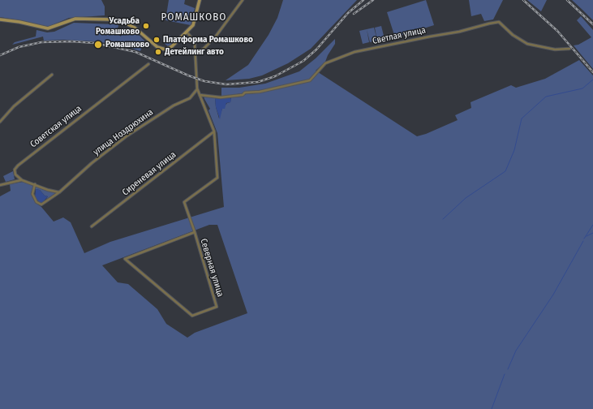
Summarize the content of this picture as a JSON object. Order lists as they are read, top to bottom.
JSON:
{
  "streets": {
    "street": [
      "Светлая улица",
      "Советская улица",
      "улица Ноздрюхина",
      "Сиреневая улица",
      "Северная улица"
    ]
  },
  "districts": ["РОМАШКОВО"],
  "places": [
    "Усадьба Ромашково",
    "Платформа Ромашково",
    "Ромашково",
    "Детейлинг авто"
  ]
}
